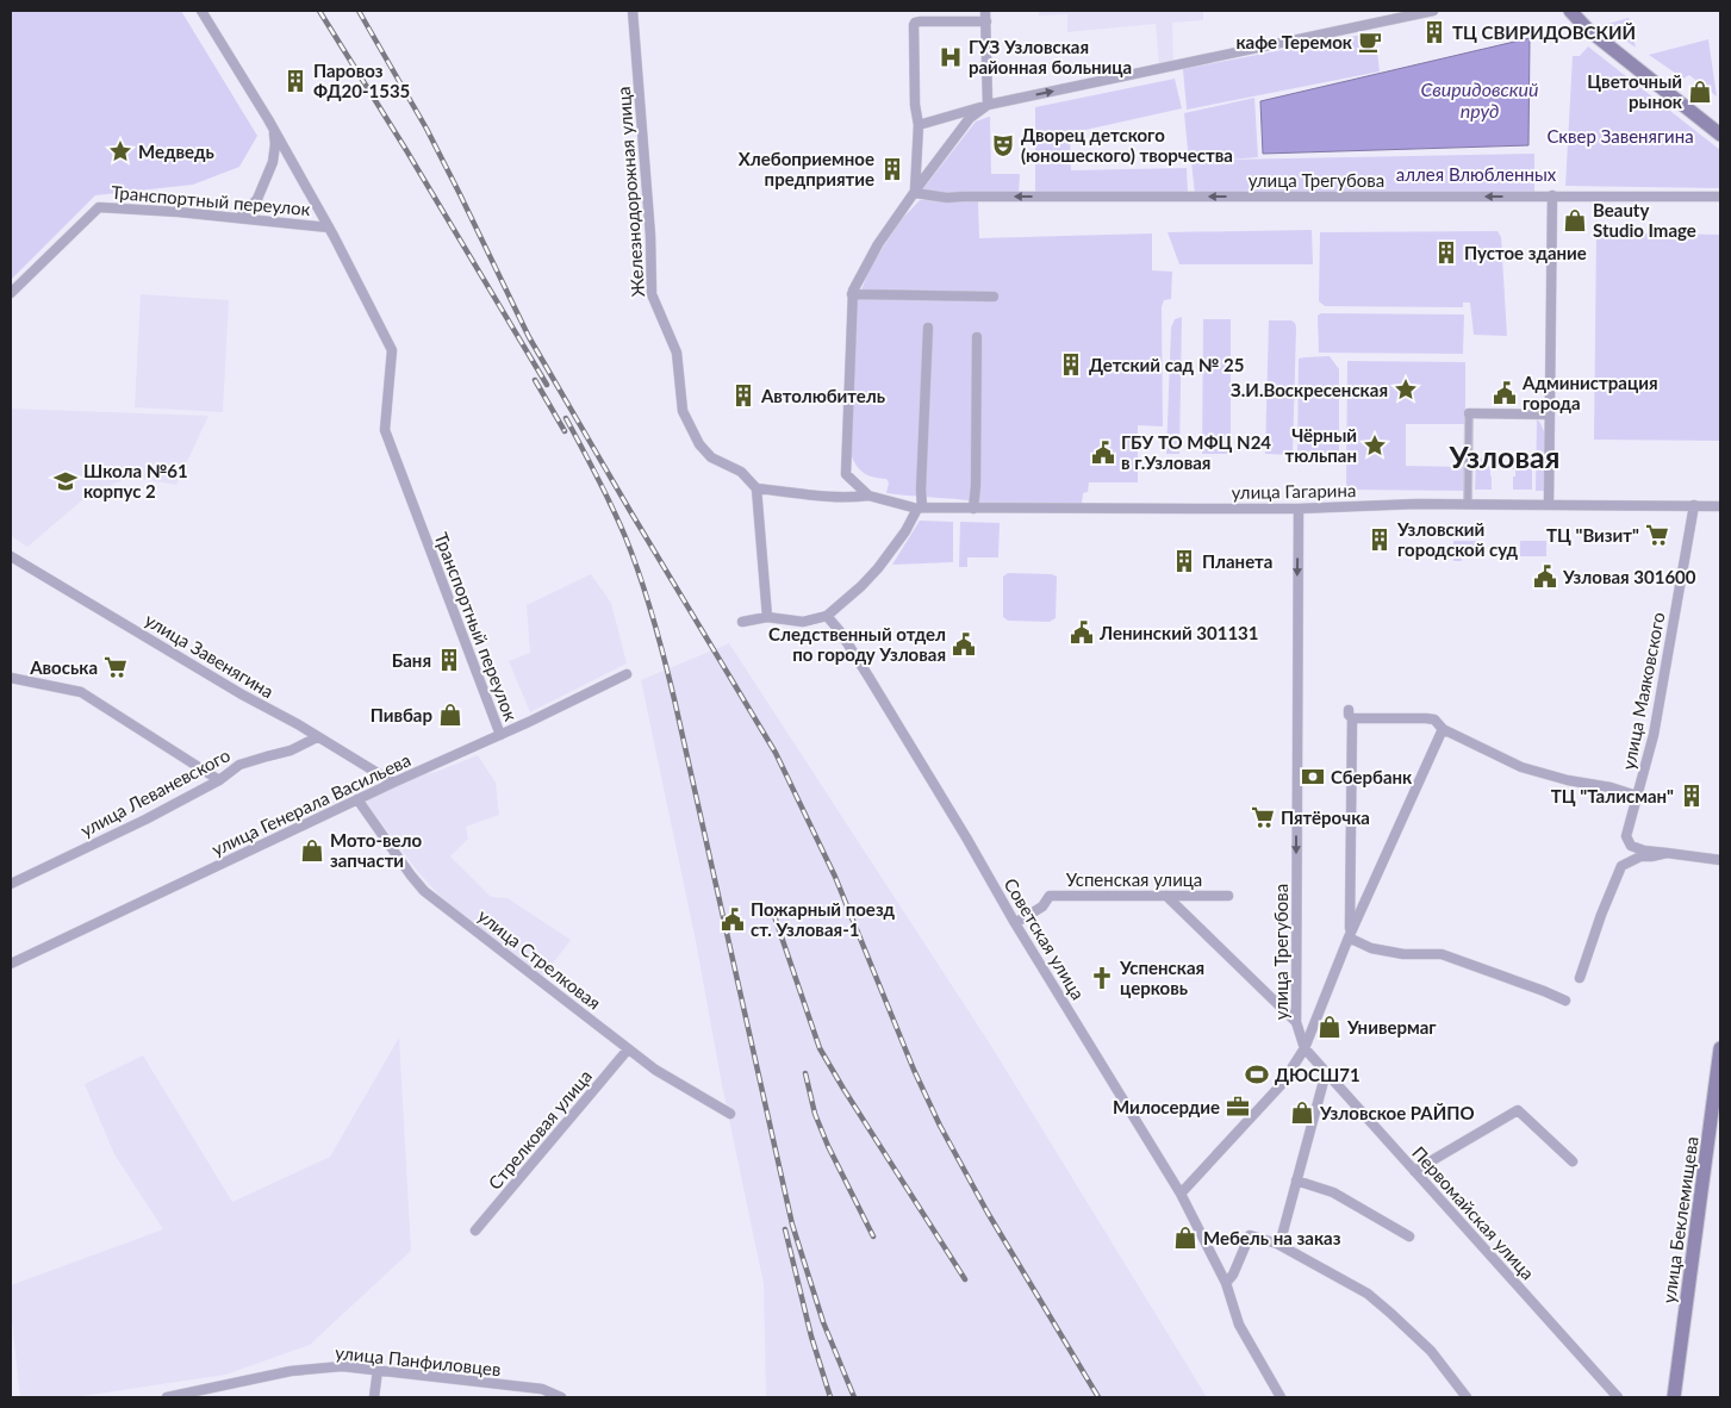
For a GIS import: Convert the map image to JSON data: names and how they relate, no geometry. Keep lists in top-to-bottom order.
{
  "streets": {
    "main road": ["улица Беклемищева"],
    "street": [
      "улица Трегубова",
      "Железнодорожная улица",
      "Транспортный переулок",
      "улица Гагарина",
      "улица Завенягина",
      "улица Маяковского",
      "улица Леваневского",
      "улица Генерала Васильева",
      "Успенская улица",
      "Советская улица",
      "улица Стрелковая",
      "Стрелковая улица",
      "Первомайская улица",
      "улица Панфиловцев"
    ]
  },
  "crossings": [
    ["улица Трегубова", "улица Гагарина"],
    ["улица Трегубова", "Первомайская улица"],
    ["Транспортный переулок", "улица Генерала Васильева"],
    ["улица Гагарина", "улица Маяковского"],
    ["улица Завенягина", "улица Леваневского"],
    ["улица Завенягина", "улица Генерала Васильева"],
    ["улица Генерала Васильева", "улица Стрелковая"],
    ["Успенская улица", "Советская улица"],
    ["улица Стрелковая", "Стрелковая улица"]
  ],
  "districts": ["Узловая"],
  "water": ["Свиридовский пруд"],
  "parks": ["Сквер Завенягина", "аллея Влюбленных"],
  "places": {
    "building": [
      "ТЦ СВИРИДОВСКИЙ",
      "Паровоз ФД20-1535",
      "Хлебоприемное предприятие",
      "Пустое здание",
      "Детский сад № 25",
      "Автолюбитель",
      "Узловский городской суд",
      "Планета",
      "Баня",
      "ТЦ \"Талисман\""
    ],
    "cafe": ["кафе Теремок"],
    "hospital": ["ГУЗ Узловская районная больница"],
    "shop": [
      "Цветочный рынок",
      "Beauty Studio Image",
      "Пивбар",
      "Мото-вело запчасти",
      "Универмаг",
      "Узловское РАЙПО",
      "Мебель на заказ"
    ],
    "theatre": ["Дворец детского (юношеского) творчества"],
    "place": ["Медведь", "З.И.Воскресенская", "Чёрный тюльпан"],
    "public building": [
      "Администрация города",
      "ГБУ ТО МФЦ N24 в г.Узловая",
      "Узловая 301600",
      "Ленинский 301131",
      "Следственный отдел по городу Узловая",
      "Пожарный поезд ст. Узловая-1"
    ],
    "school or university": ["Школа №61 корпус 2"],
    "supermarket": ["ТЦ \"Визит\"", "Авоська", "Пятёрочка"],
    "bank": ["Сбербанк"],
    "church": ["Успенская церковь"],
    "sports": ["ДЮСШ71"],
    "office": ["Милосердие"]
  }
}
